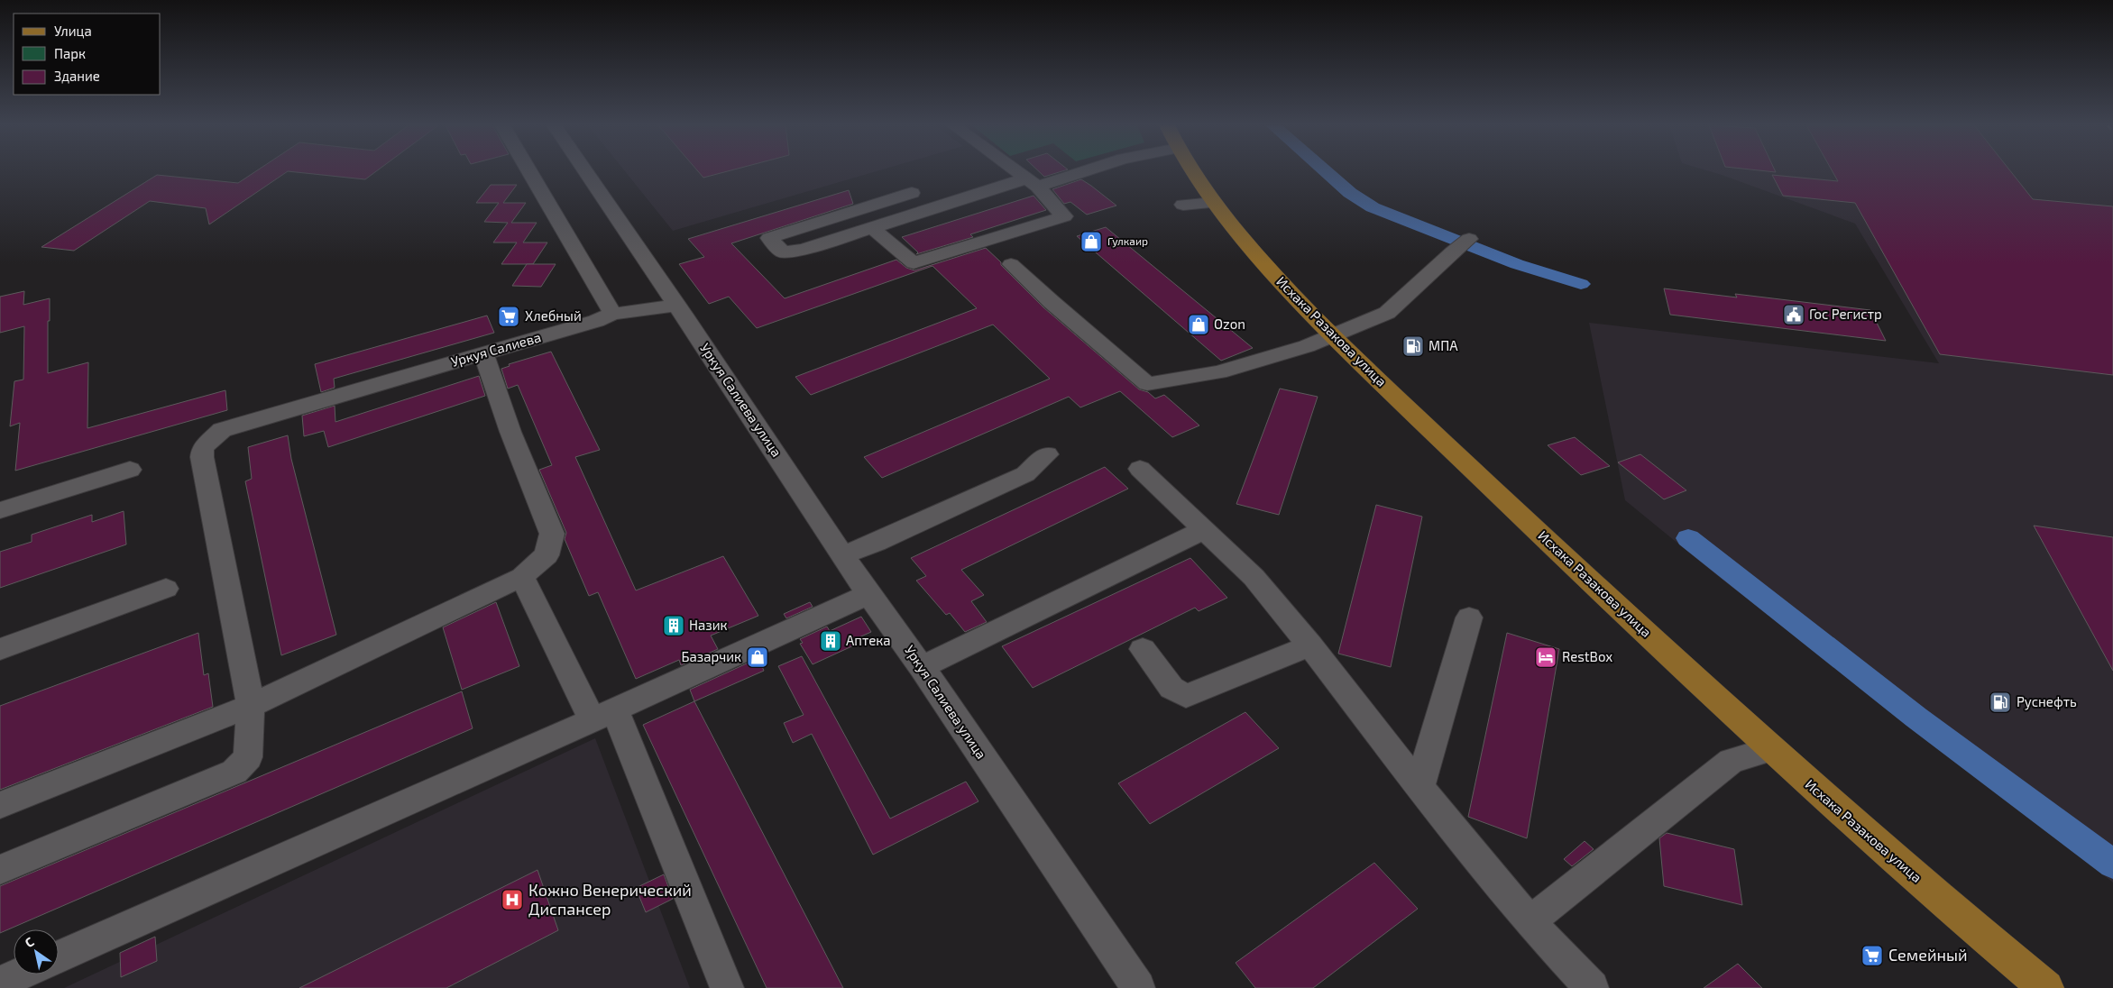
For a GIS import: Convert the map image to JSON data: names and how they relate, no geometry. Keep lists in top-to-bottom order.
{
  "streets": {
    "main road": ["Исхака Разакова улица"],
    "street": ["Уркуя Салиева", "Уркуя Салиева улица"]
  },
  "crossings": [
    ["Уркуя Салиева", "Уркуя Салиева улица"]
  ],
  "places": {
    "shop": ["Гулкаир", "Ozon", "Базарчик"],
    "public building": ["Гос Регистр"],
    "supermarket": ["Хлебный", "Семейный"],
    "fuel station": ["МПА", "Руснефть"],
    "building": ["Назик", "Аптека"],
    "hotel": ["RestBox"],
    "hospital": ["Кожно Венерический Диспансер"]
  },
  "legend": ["Улица", "Парк", "Здание"],
  "north": "top left"
}
